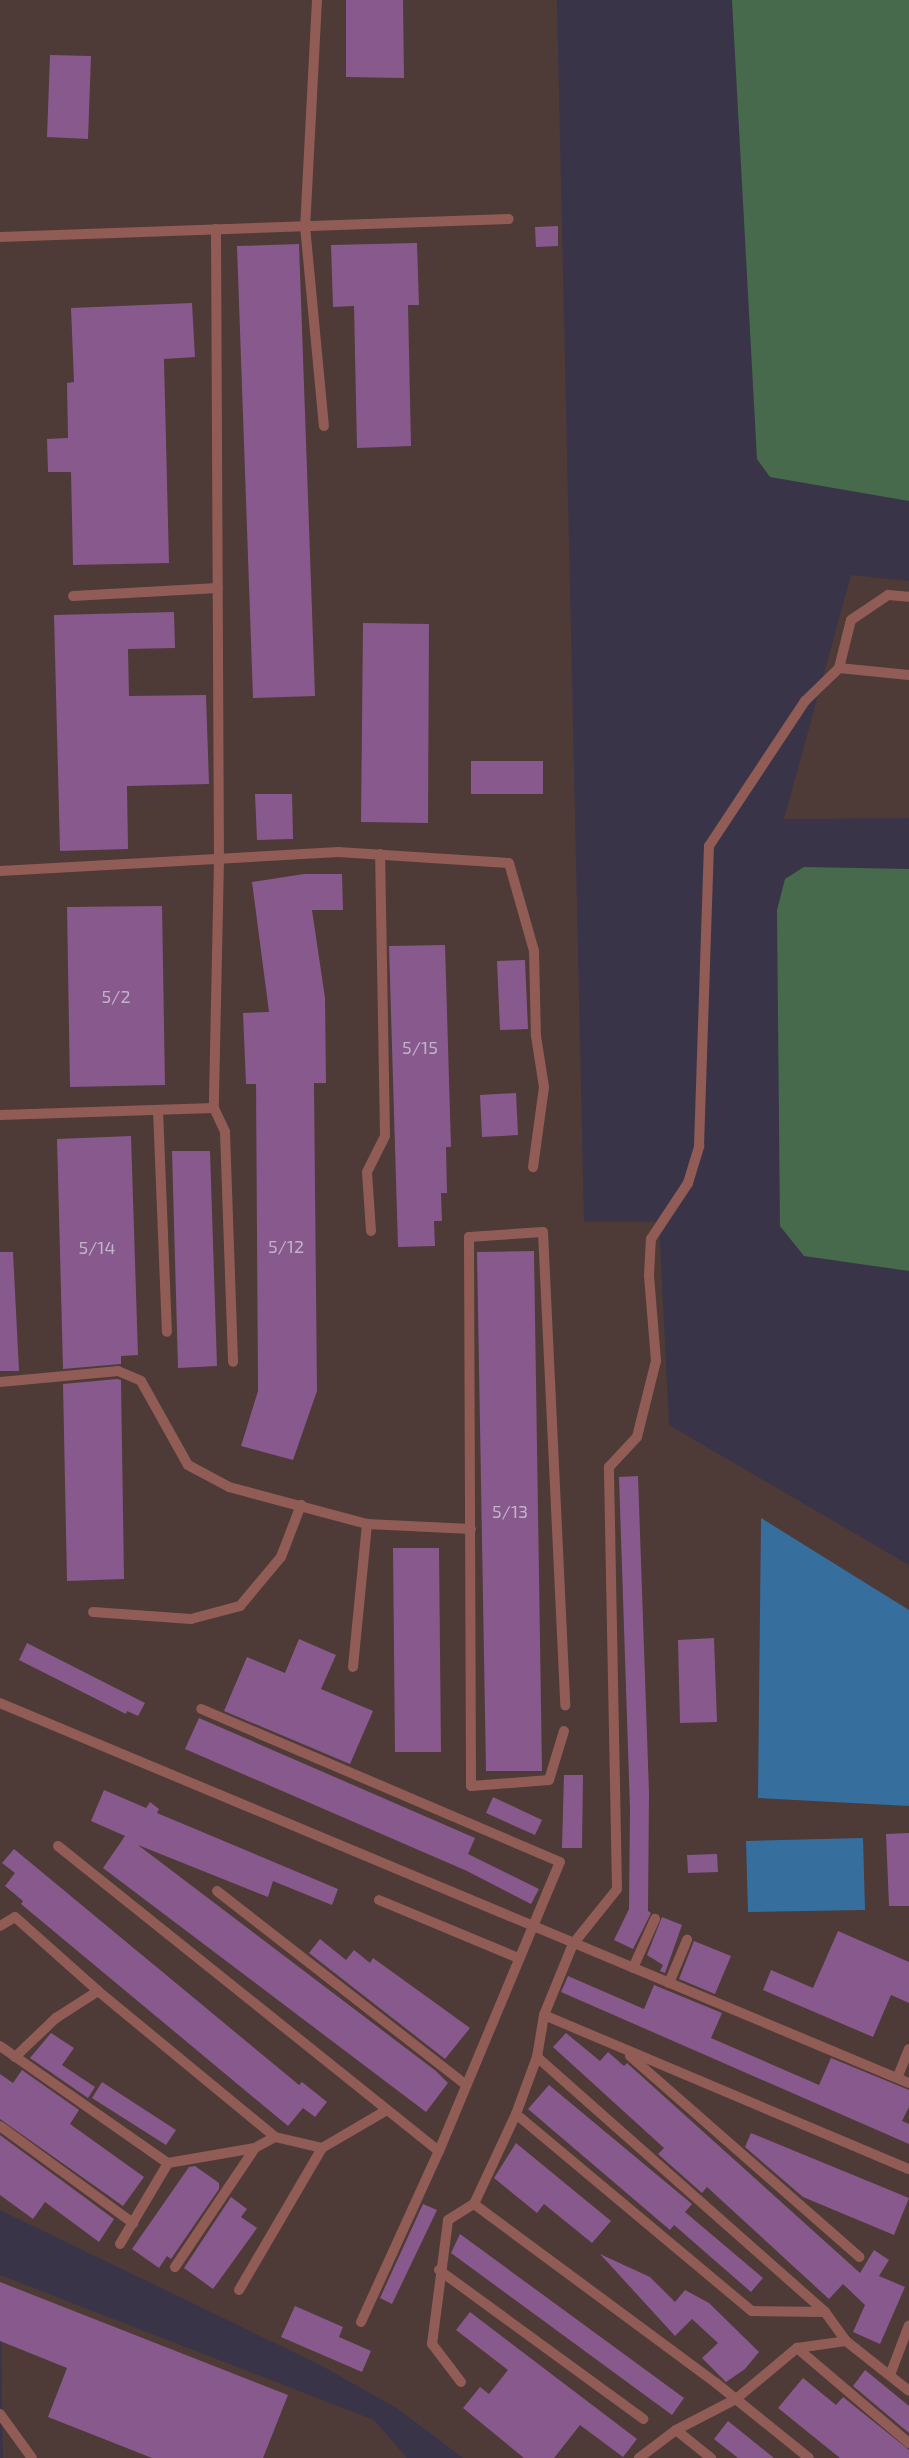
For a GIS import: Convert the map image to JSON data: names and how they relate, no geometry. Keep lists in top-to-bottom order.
{
  "house_numbers": [
    "5/2",
    "5/15",
    "5/12",
    "5/14",
    "5/13"
  ]
}
